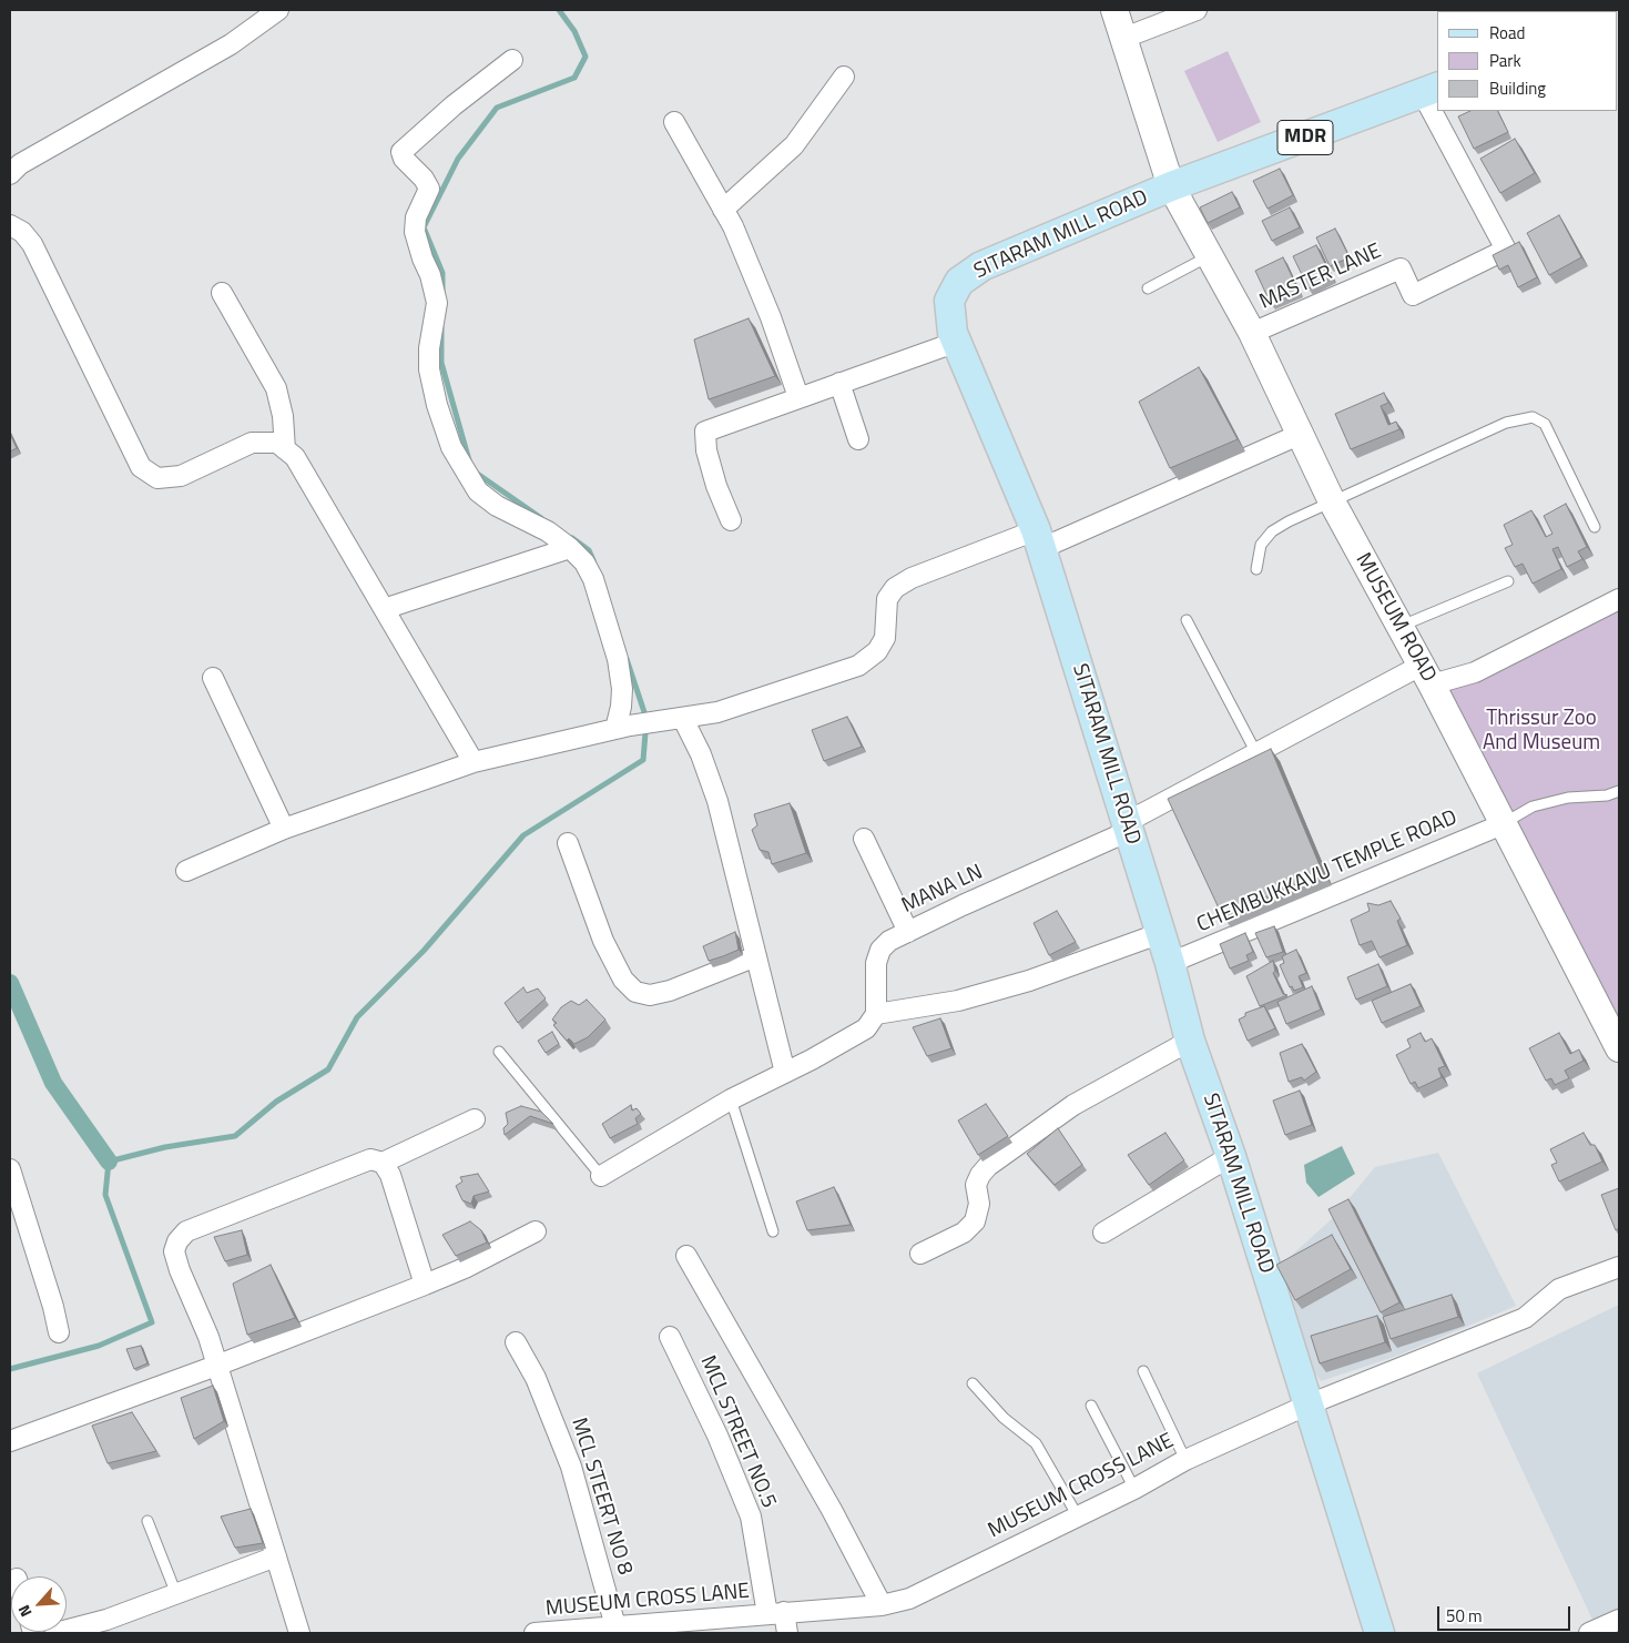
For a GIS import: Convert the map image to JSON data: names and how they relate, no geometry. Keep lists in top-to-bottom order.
{
  "streets": {
    "main road": ["MDR", "SITARAM MILL ROAD", "MUSEUM ROAD"],
    "street": [
      "MASTER LANE",
      "CHEMBUKKAVU TEMPLE ROAD",
      "MANA LN",
      "MCL STREET NO.5",
      "MUSEUM CROSS LANE",
      "MCL STEERT NO 8"
    ]
  },
  "crossings": [
    ["MDR", "SITARAM MILL ROAD"],
    ["MDR", "MASTER LANE"],
    ["MDR", "MUSEUM ROAD"],
    ["SITARAM MILL ROAD", "MUSEUM ROAD"],
    ["SITARAM MILL ROAD", "CHEMBUKKAVU TEMPLE ROAD"],
    ["SITARAM MILL ROAD", "MANA LN"],
    ["SITARAM MILL ROAD", "MUSEUM CROSS LANE"],
    ["MASTER LANE", "MUSEUM ROAD"],
    ["MUSEUM ROAD", "CHEMBUKKAVU TEMPLE ROAD"],
    ["MUSEUM ROAD", "MANA LN"],
    ["MCL STREET NO.5", "MUSEUM CROSS LANE"],
    ["MUSEUM CROSS LANE", "MCL STEERT NO 8"]
  ],
  "parks": ["Thrissur Zoo And Museum"],
  "legend": ["Road", "Park", "Building"],
  "scale_bar": "50 m",
  "north": "bottom left"
}
